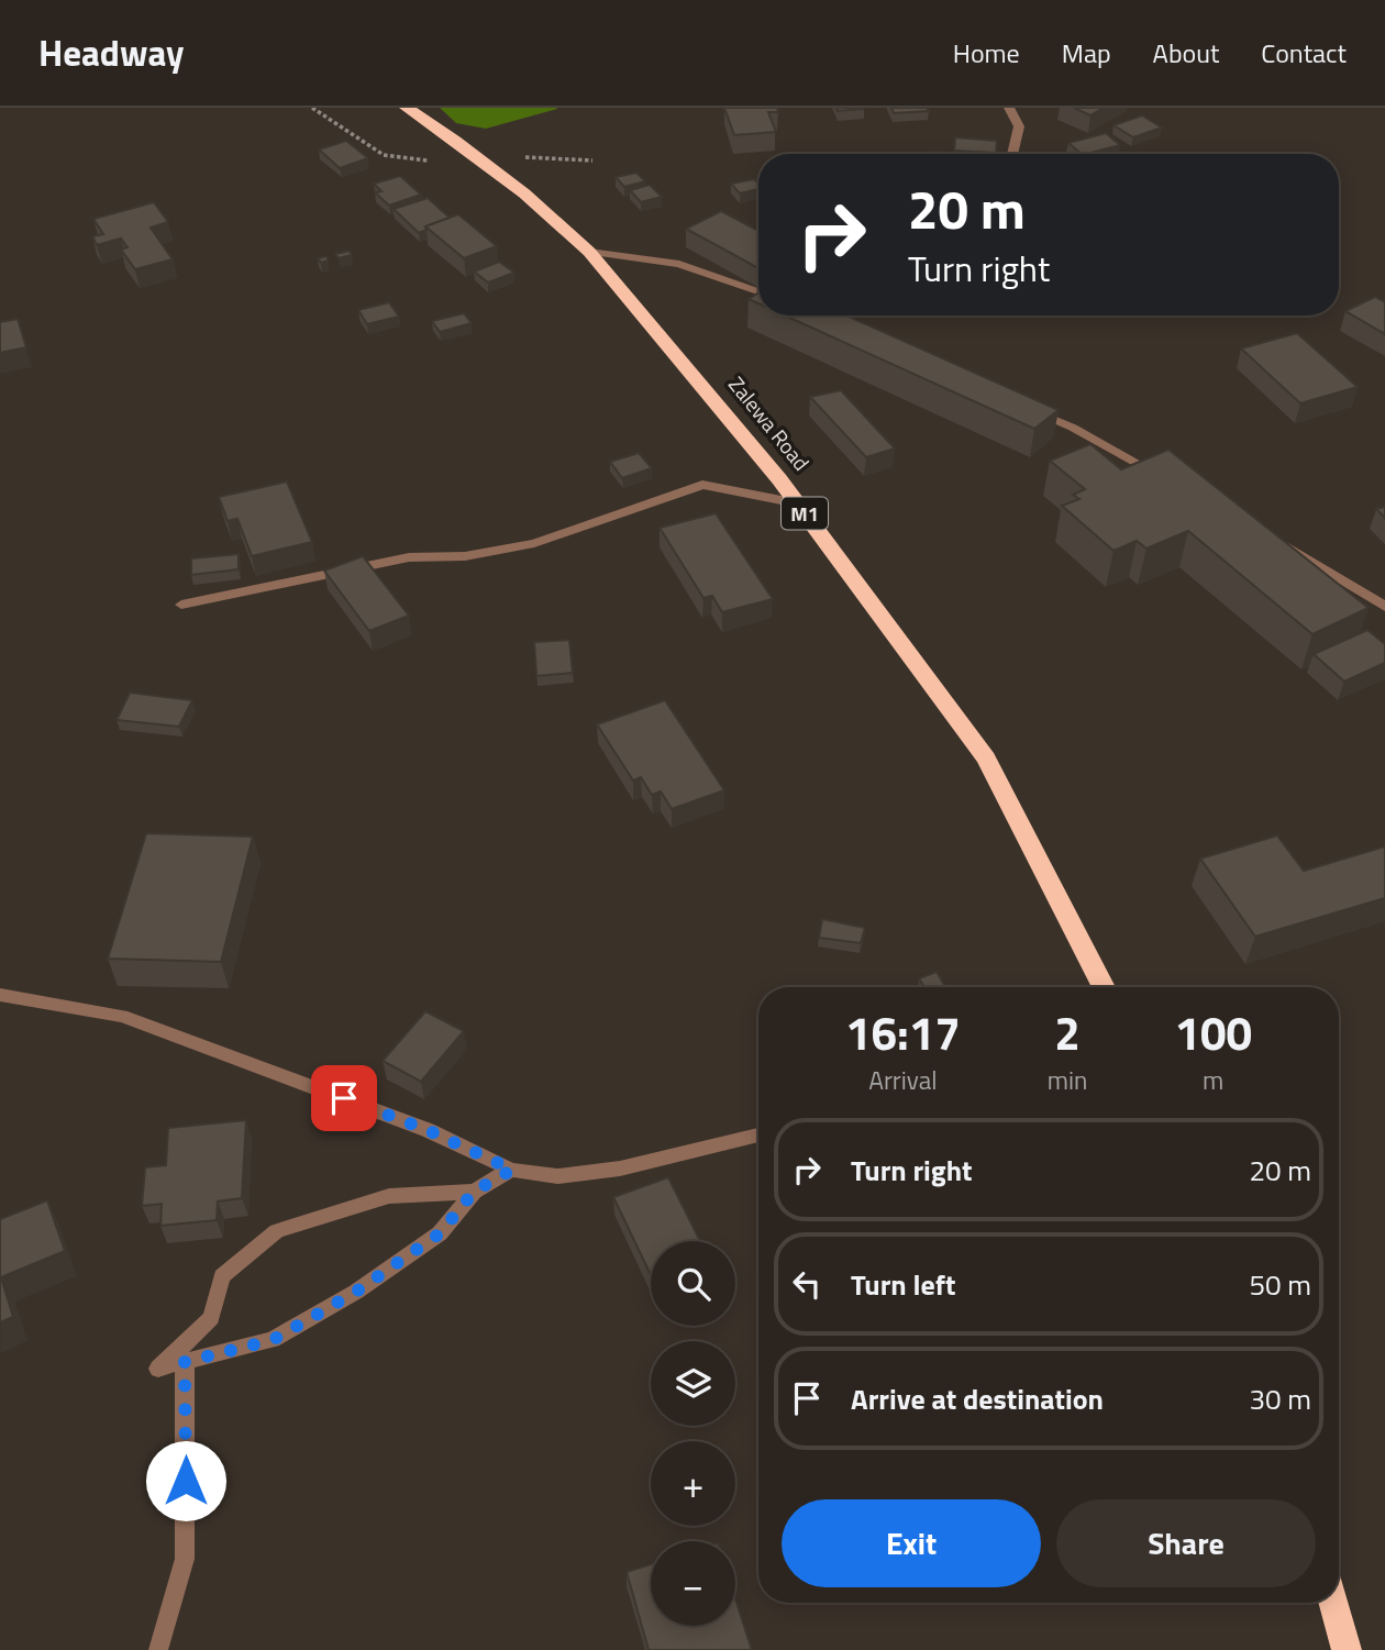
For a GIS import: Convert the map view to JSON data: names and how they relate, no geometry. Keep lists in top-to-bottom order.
{
  "streets": {
    "highway": ["Zalewa Road", "M1"]
  },
  "page": {
    "header": "Headway",
    "nav": [
      "Home",
      "Map",
      "About",
      "Contact"
    ],
    "turn": ["20 m", "Turn right"],
    "eta": [
      "16:17",
      "Arrival",
      "2",
      "min",
      "100",
      "m"
    ],
    "list": [
      {
        "name": "Turn right",
        "value": "20 m"
      },
      {
        "name": "Turn left",
        "value": "50 m"
      },
      {
        "name": "Arrive at destination",
        "value": "30 m"
      }
    ],
    "map_buttons": ["+", "−"],
    "buttons": ["Exit", "Share"]
  }
}
